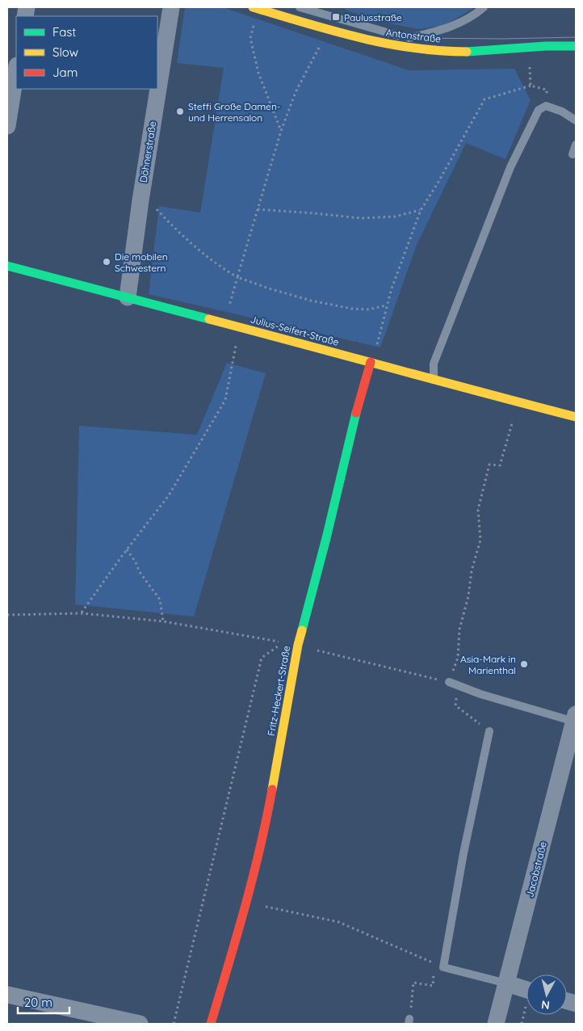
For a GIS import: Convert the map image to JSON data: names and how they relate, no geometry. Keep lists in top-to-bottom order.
{
  "streets": {
    "street": [
      "Antonstraße",
      "Döhnerstraße",
      "Julius-Seifert-Straße",
      "Fritz-Heckert-Straße",
      "Jacobstraße"
    ]
  },
  "crossings": [
    ["Döhnerstraße", "Julius-Seifert-Straße"],
    ["Julius-Seifert-Straße", "Fritz-Heckert-Straße"]
  ],
  "places": {
    "transit": ["Paulusstraße"],
    "other": ["Steffi Große Damen- und Herrensalon", "Die mobilen Schwestern", "Asia-Mark in Marienthal"]
  },
  "legend": ["Fast", "Slow", "Jam"],
  "scale_bar": "20 m",
  "north": "bottom"
}
